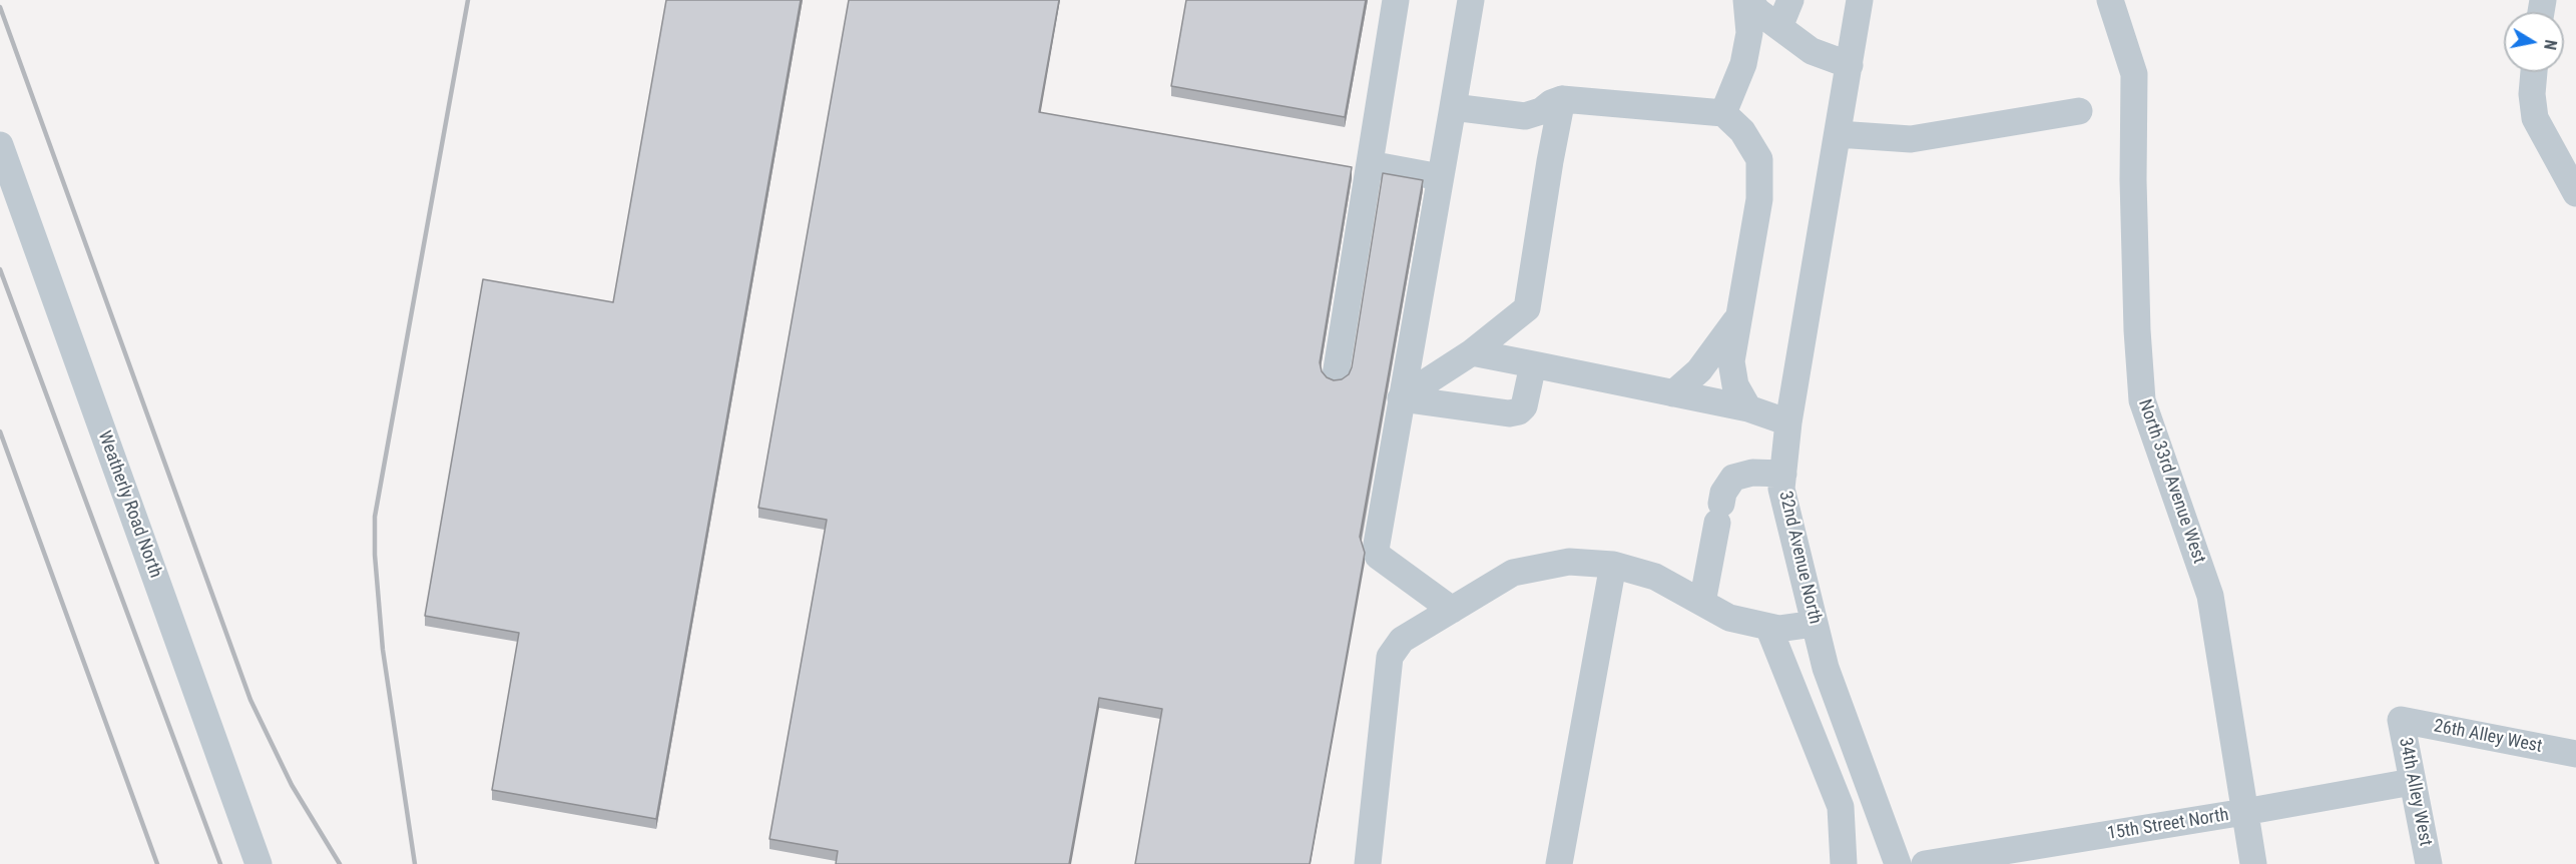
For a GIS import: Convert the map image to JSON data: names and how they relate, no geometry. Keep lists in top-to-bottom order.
{
  "streets": {
    "street": [
      "North 33rd Avenue West",
      "Weatherly Road North",
      "32nd Avenue North",
      "26th Alley West",
      "34th Alley West",
      "15th Street North"
    ]
  },
  "crossings": [
    ["North 33rd Avenue West", "15th Street North"],
    ["26th Alley West", "34th Alley West"],
    ["34th Alley West", "15th Street North"]
  ],
  "north": "right"
}
